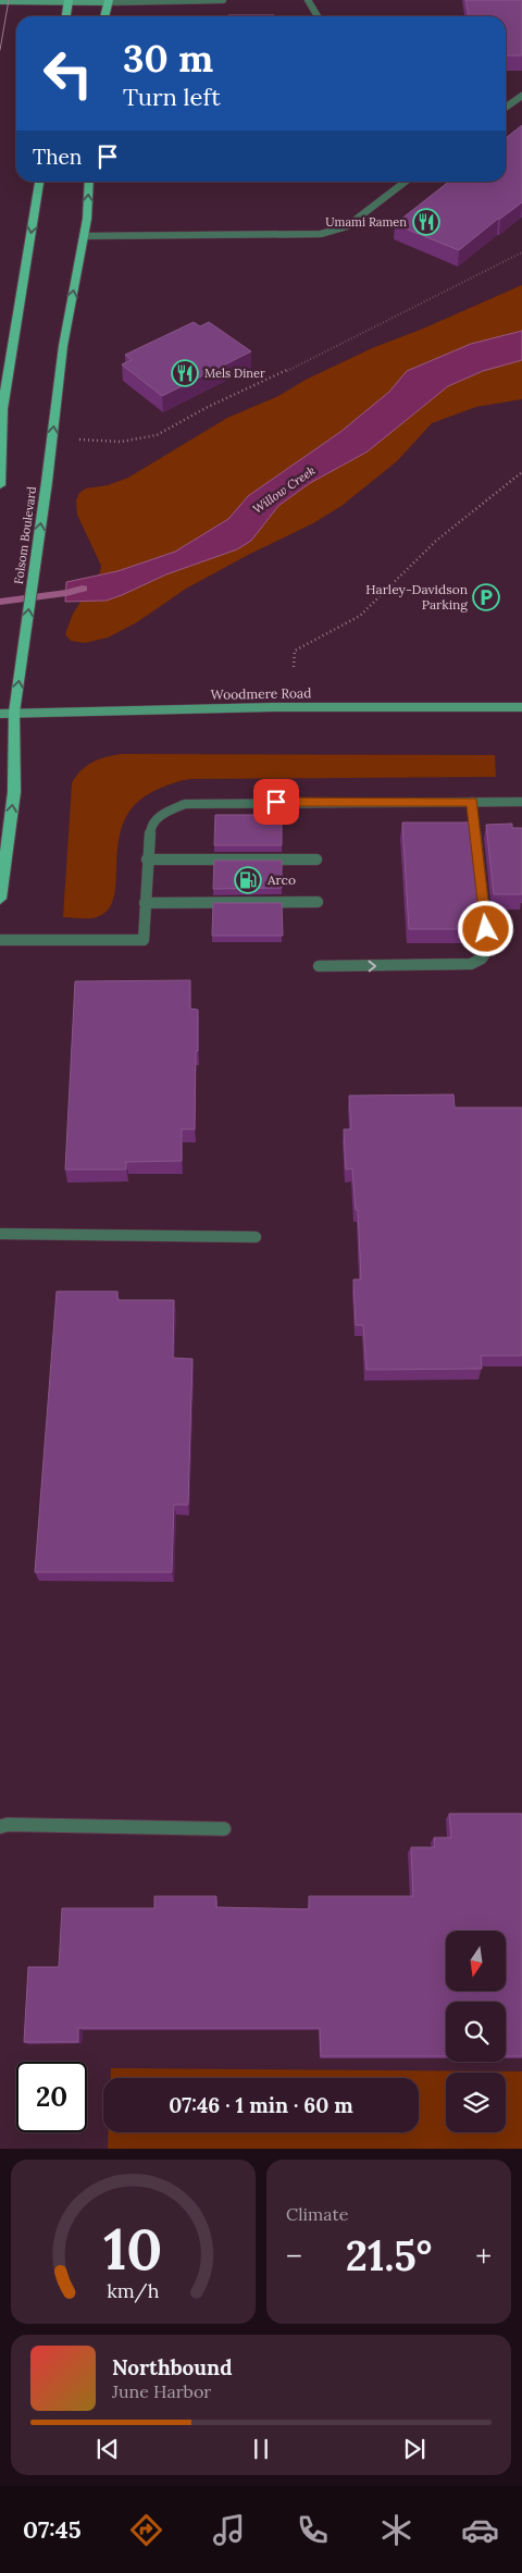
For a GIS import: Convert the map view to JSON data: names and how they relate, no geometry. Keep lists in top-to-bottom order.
{
  "streets": {
    "main road": ["Folsom Boulevard"],
    "street": ["Woodmere Road"]
  },
  "crossings": [
    ["Folsom Boulevard", "Woodmere Road"]
  ],
  "water": ["Willow Creek"],
  "places": {
    "restaurant": ["Umami Ramen", "Mels Diner"],
    "parking": ["Harley-Davidson Parking"],
    "fuel station": ["Arco"]
  },
  "north": "bottom",
  "page": {
    "turn": ["30 m", "Turn left"],
    "then": "Then",
    "limit": "20",
    "trip": "07:46 · 1 min · 60 m",
    "tile": "Climate",
    "heat": ["−", "21.5°", "+"],
    "song": ["Northbound", "June Harbor"],
    "tabs": "07:45",
    "gauge": ["10", "km/h"]
  }
}
